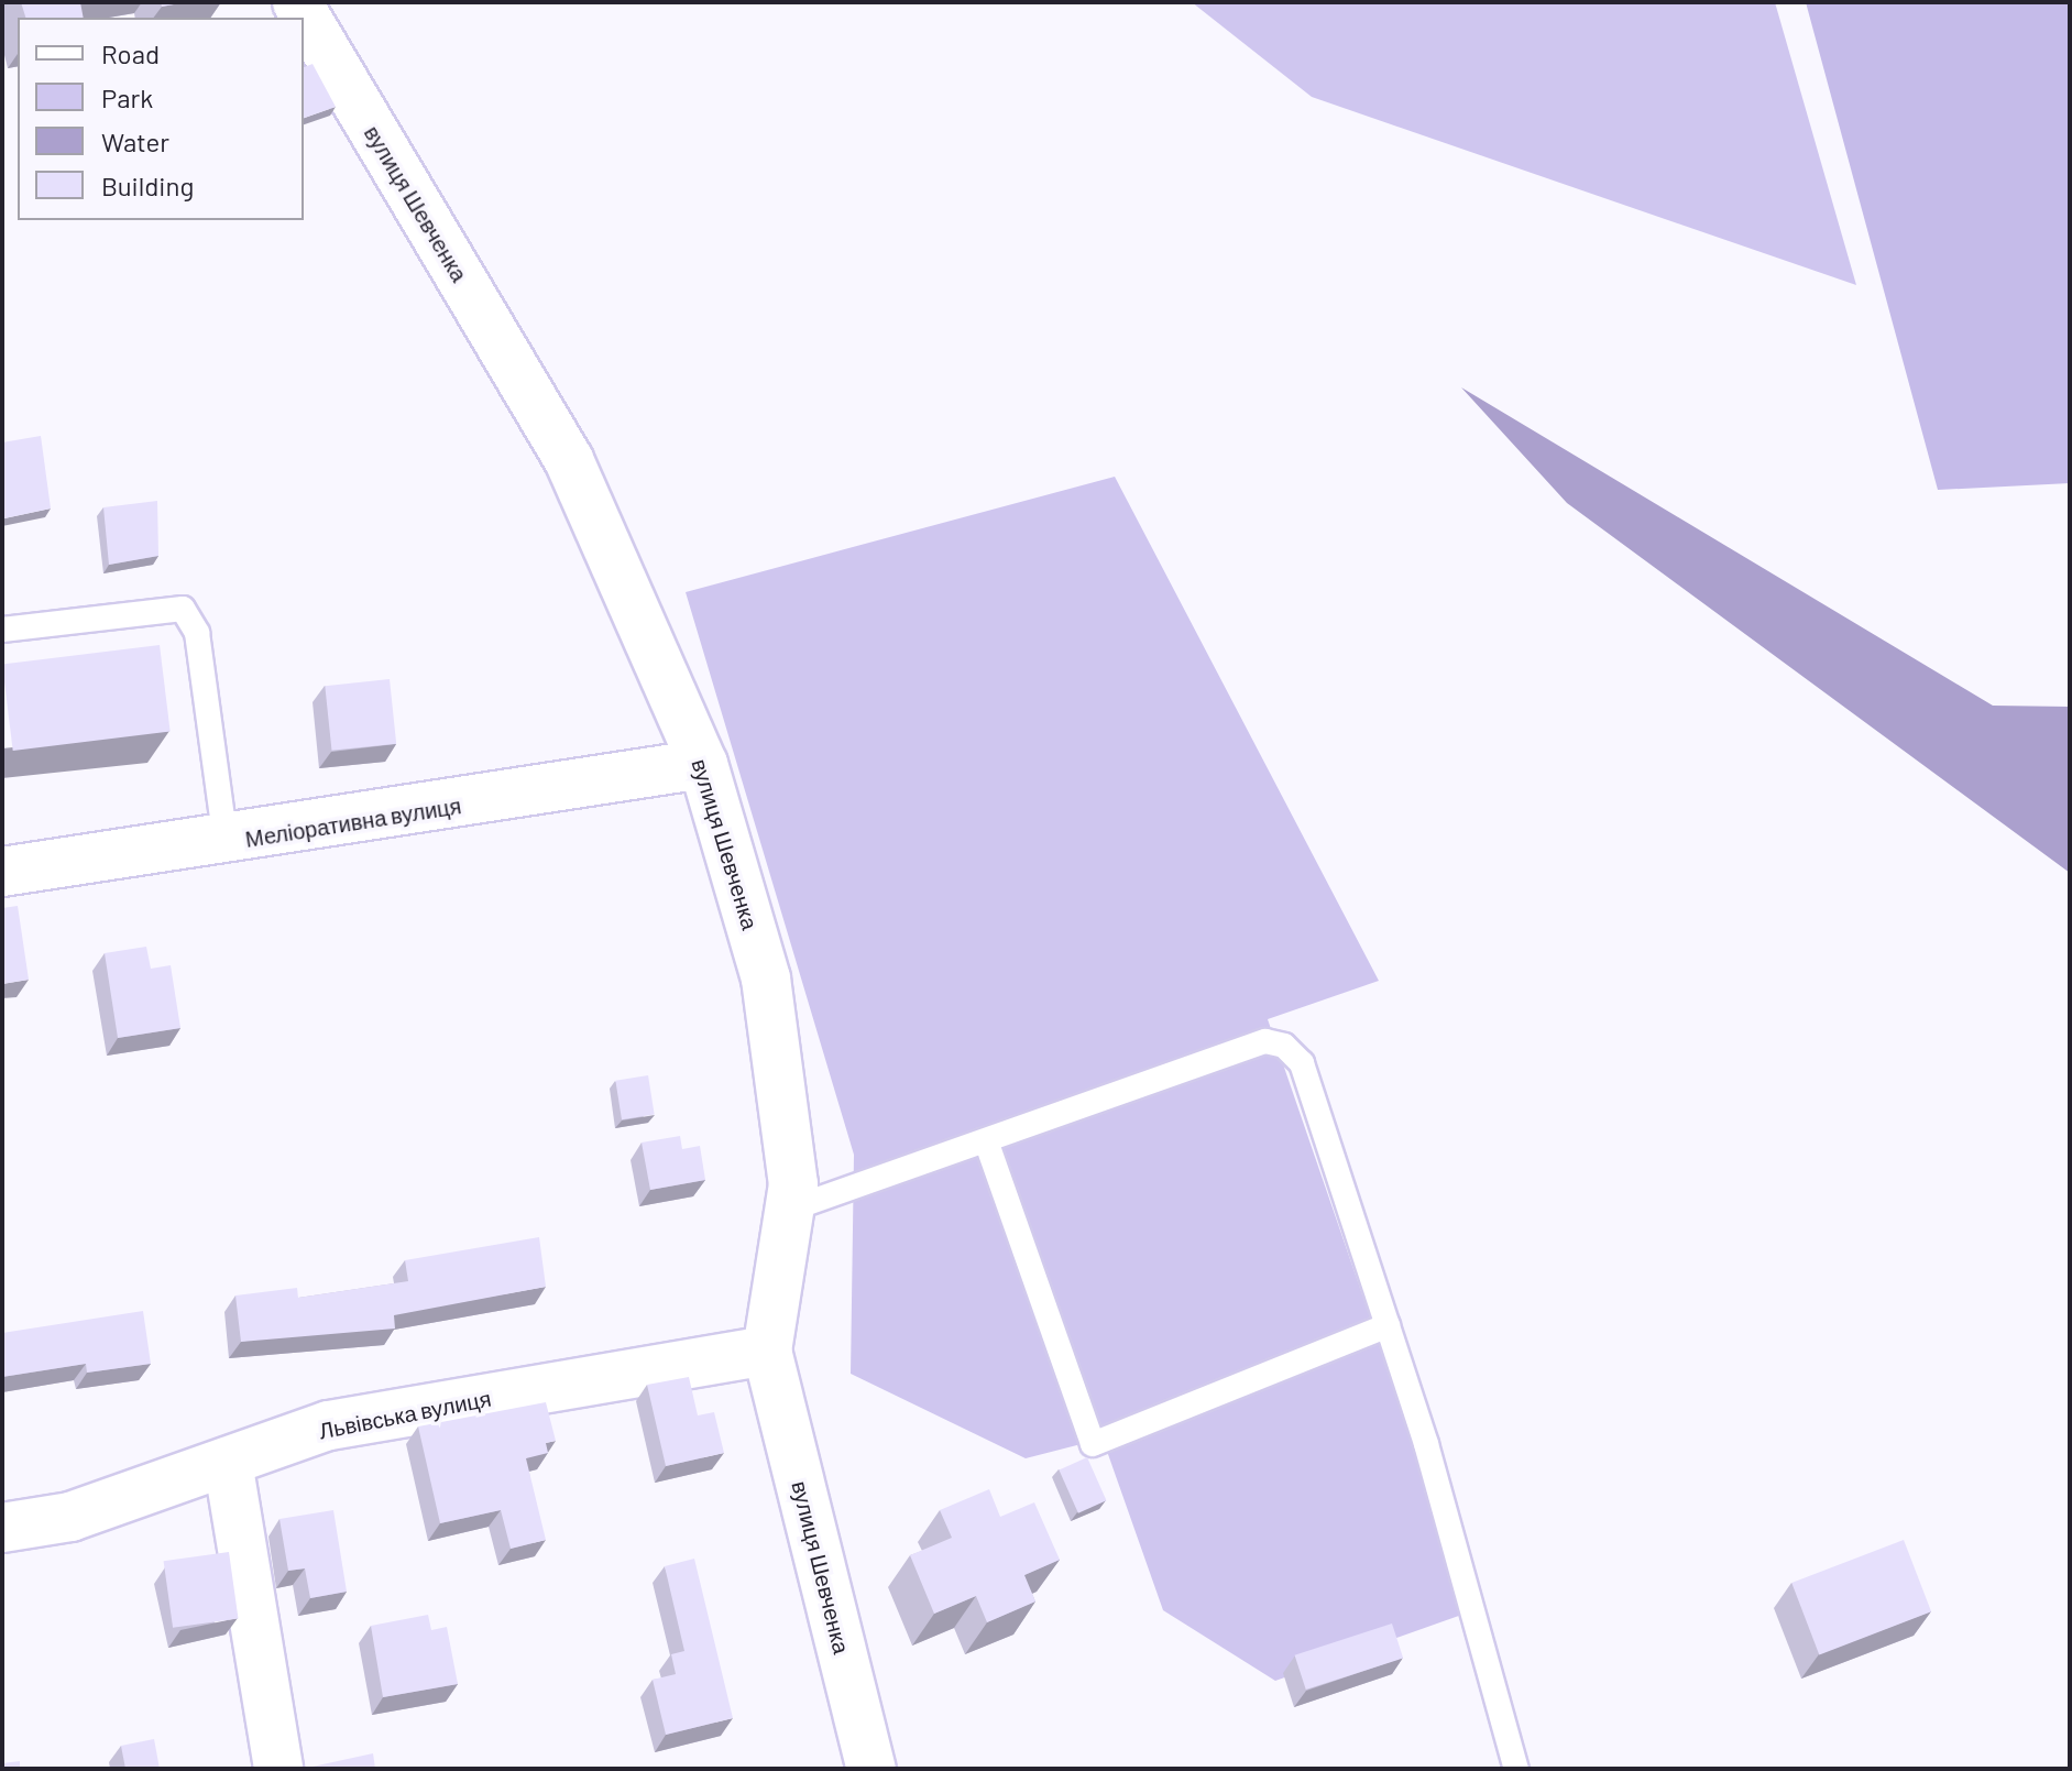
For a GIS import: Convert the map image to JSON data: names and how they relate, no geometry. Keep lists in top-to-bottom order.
{
  "streets": {
    "street": ["вулиця Шевченка", "Меліоративна вулиця", "Львівська вулиця"]
  },
  "crossings": [
    ["вулиця Шевченка", "Меліоративна вулиця"],
    ["вулиця Шевченка", "Львівська вулиця"]
  ],
  "legend": [
    "Road",
    "Park",
    "Water",
    "Building"
  ]
}
